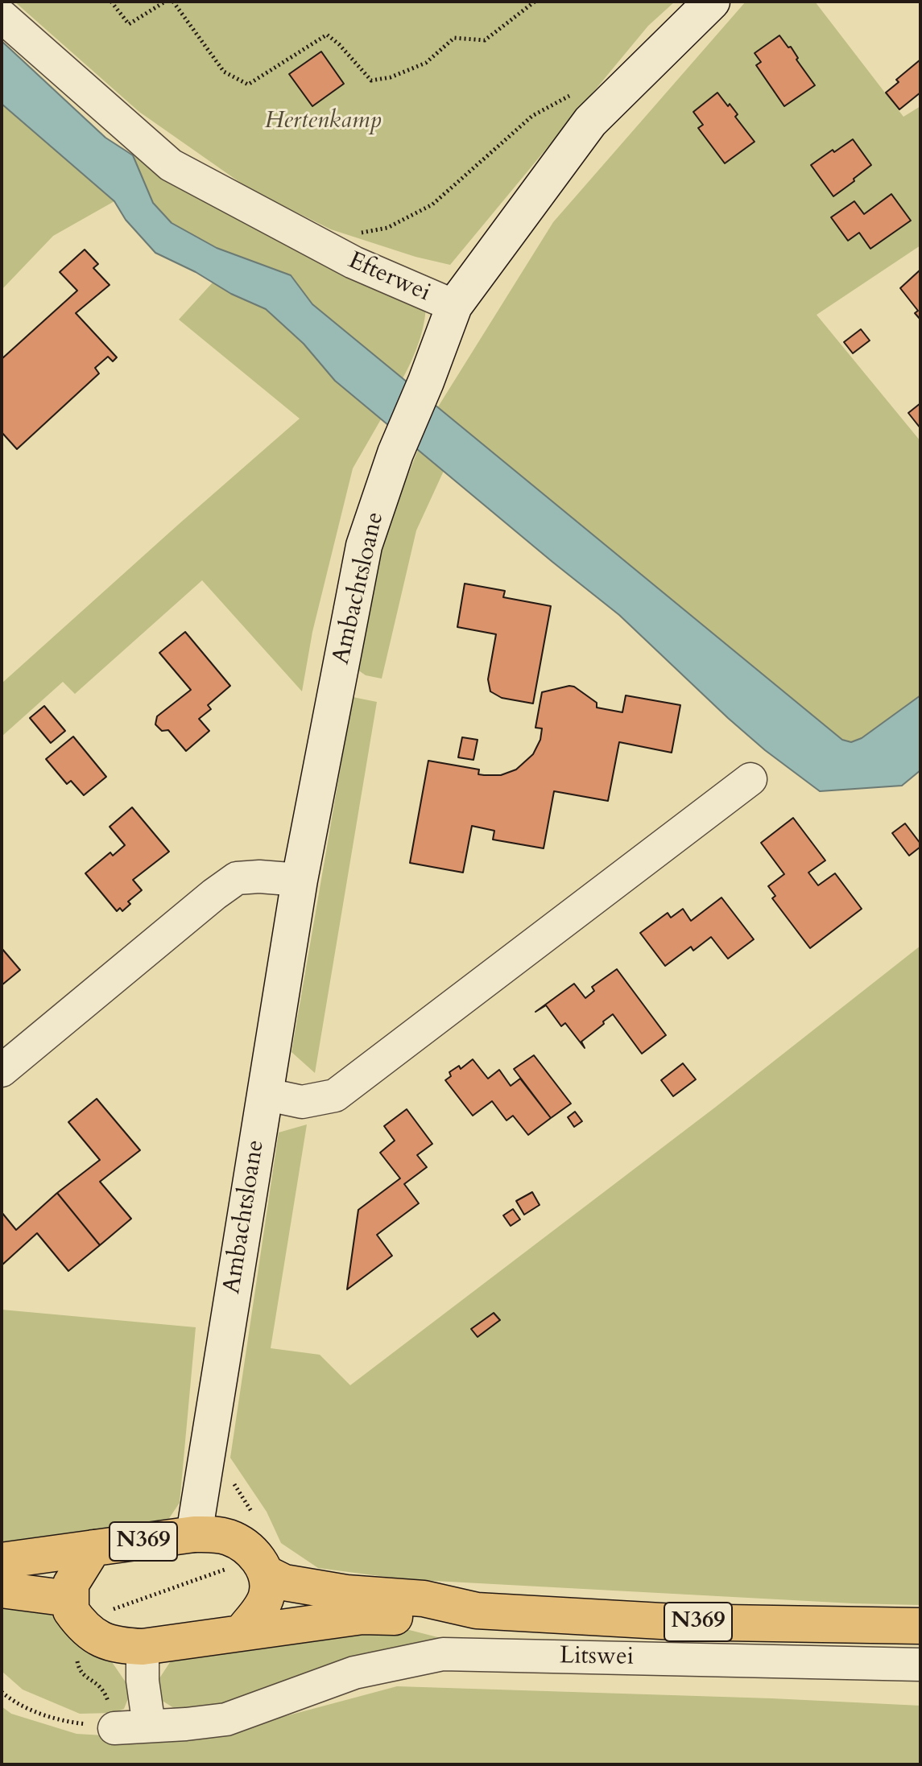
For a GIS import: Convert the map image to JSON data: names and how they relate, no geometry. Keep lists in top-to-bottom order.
{
  "streets": {
    "main road": ["N369", "Litswei"],
    "street": ["Efterwei", "Ambachtsloane"]
  },
  "crossings": [
    ["Efterwei", "Ambachtsloane"],
    ["N369", "Litswei"]
  ],
  "parks": ["Hertenkamp"]
}
